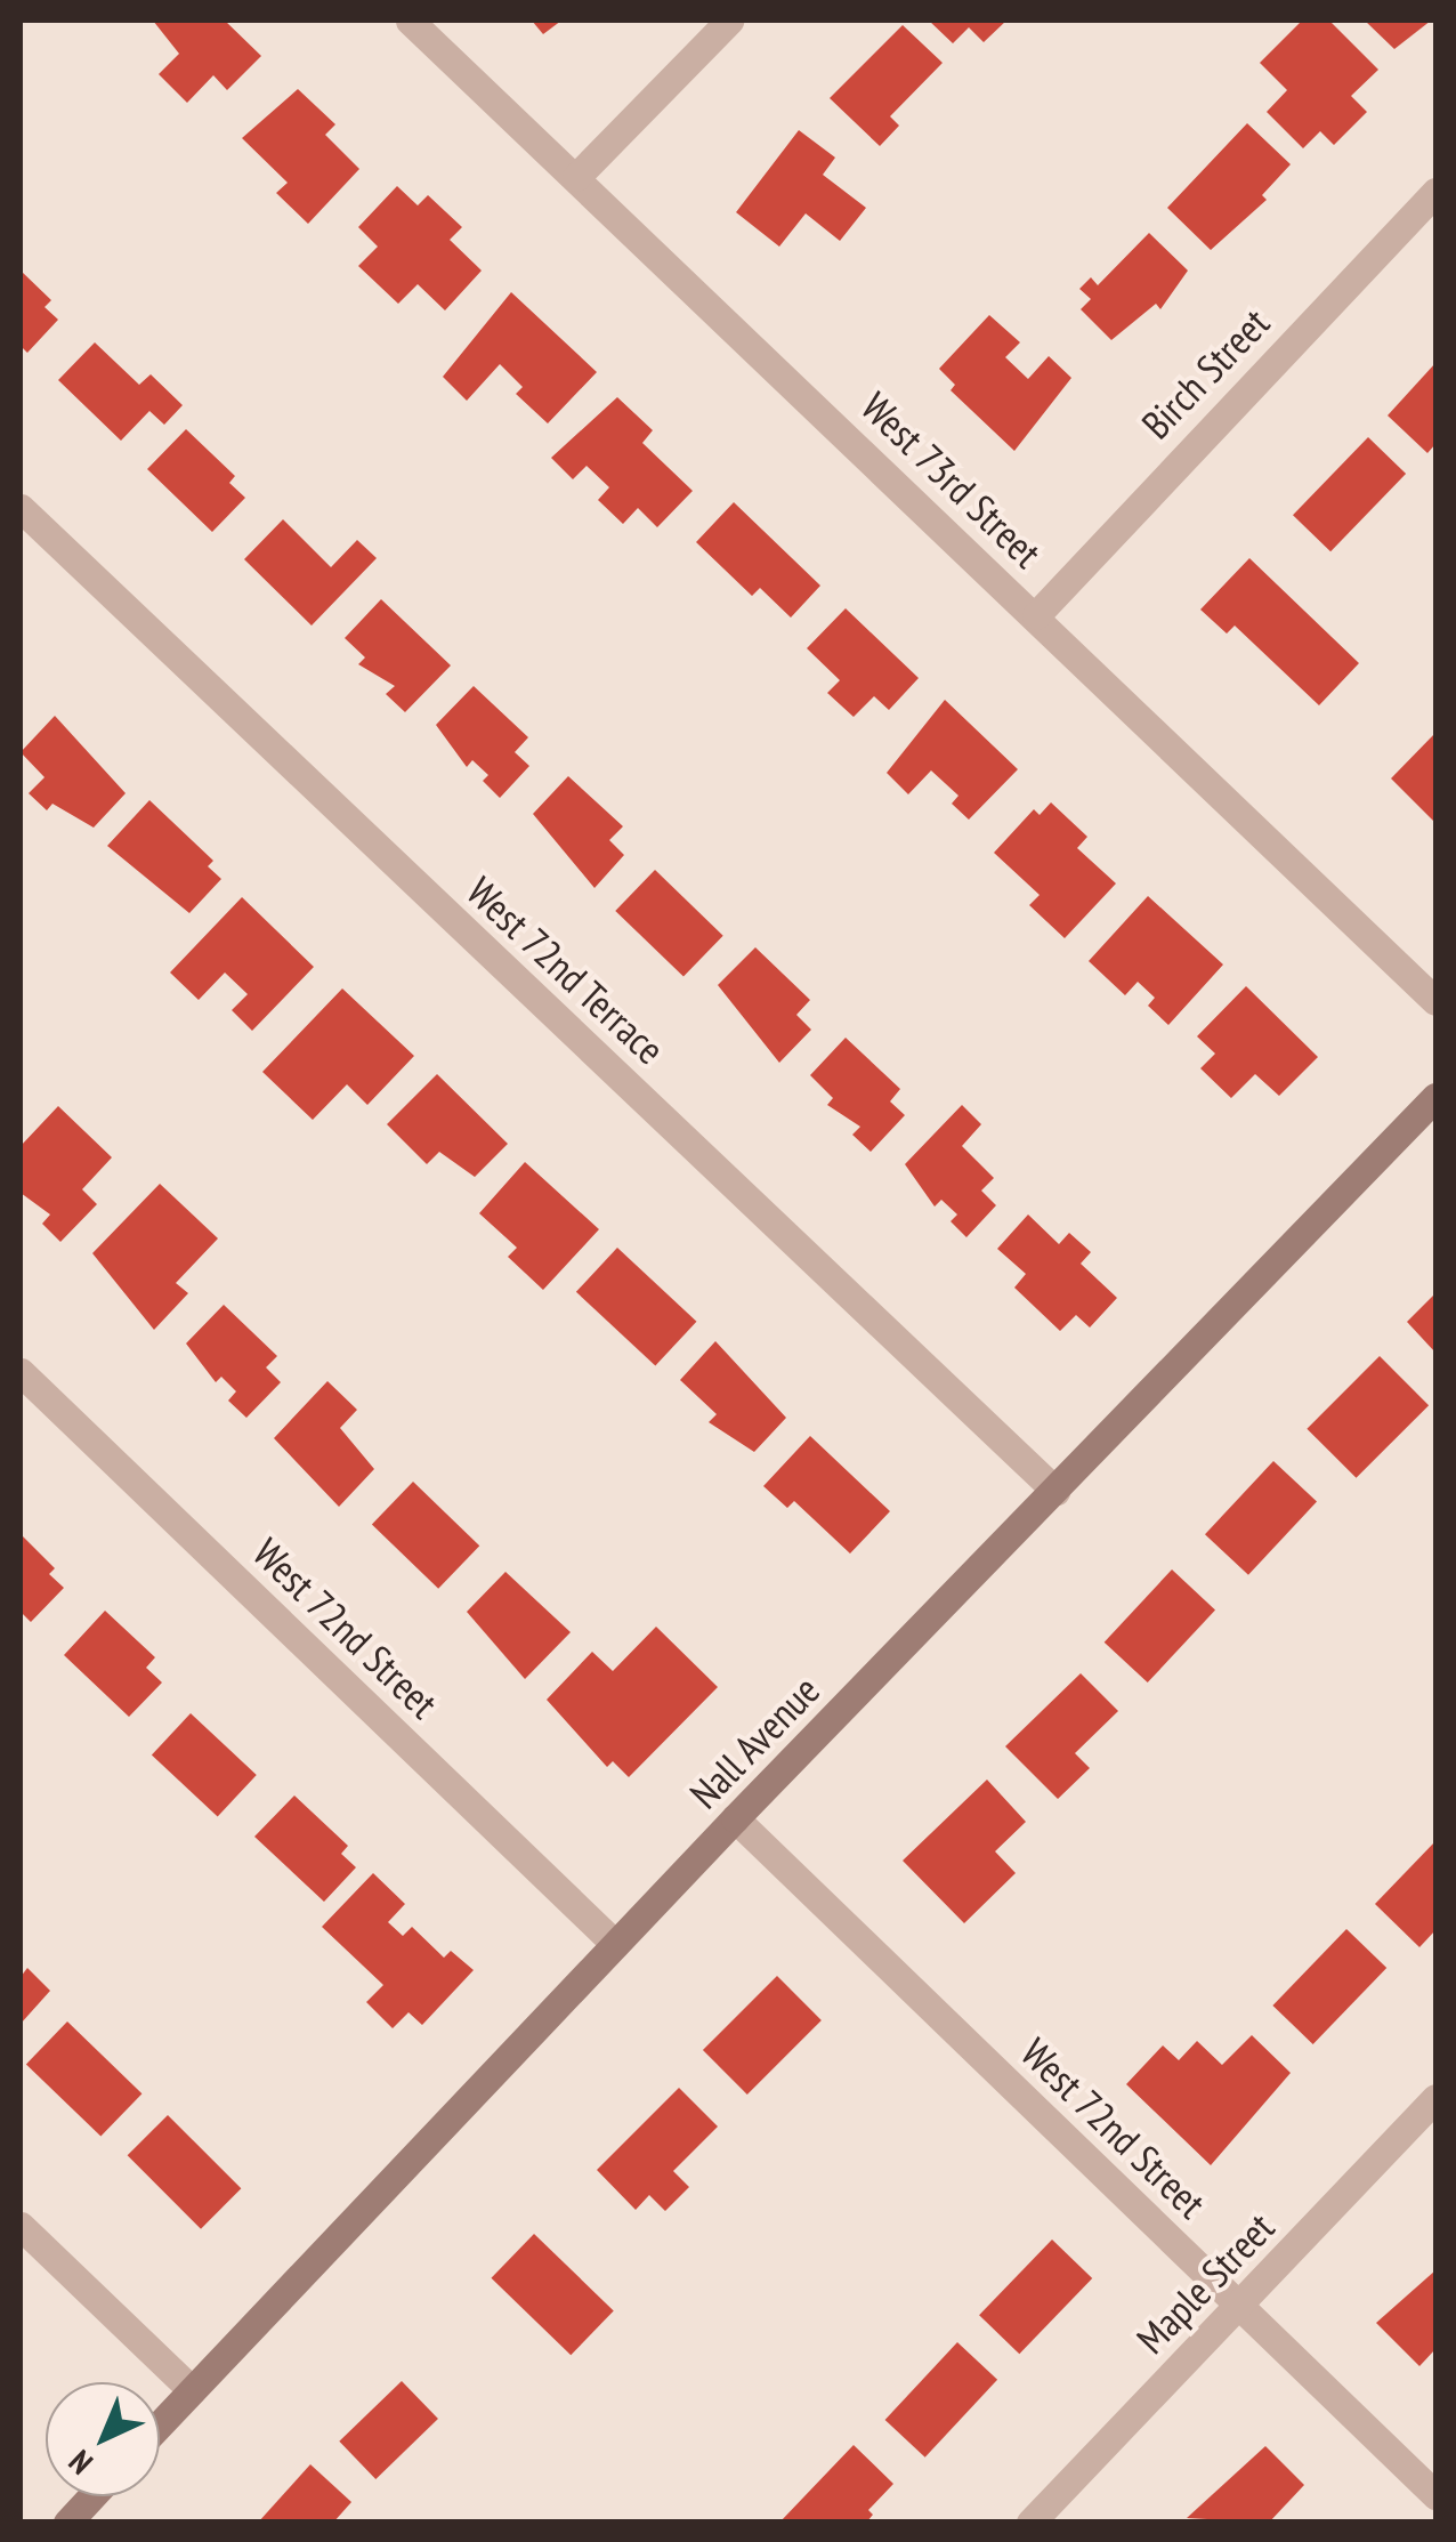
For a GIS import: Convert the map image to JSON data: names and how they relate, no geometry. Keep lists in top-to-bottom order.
{
  "streets": {
    "main road": ["Nall Avenue"],
    "street": [
      "Birch Street",
      "West 73rd Street",
      "West 72nd Terrace",
      "West 72nd Street",
      "Maple Street"
    ]
  },
  "crossings": [
    ["Birch Street", "West 73rd Street"],
    ["West 72nd Terrace", "Nall Avenue"],
    ["West 72nd Street", "Nall Avenue"],
    ["West 72nd Street", "Maple Street"]
  ],
  "north": "bottom left"
}
